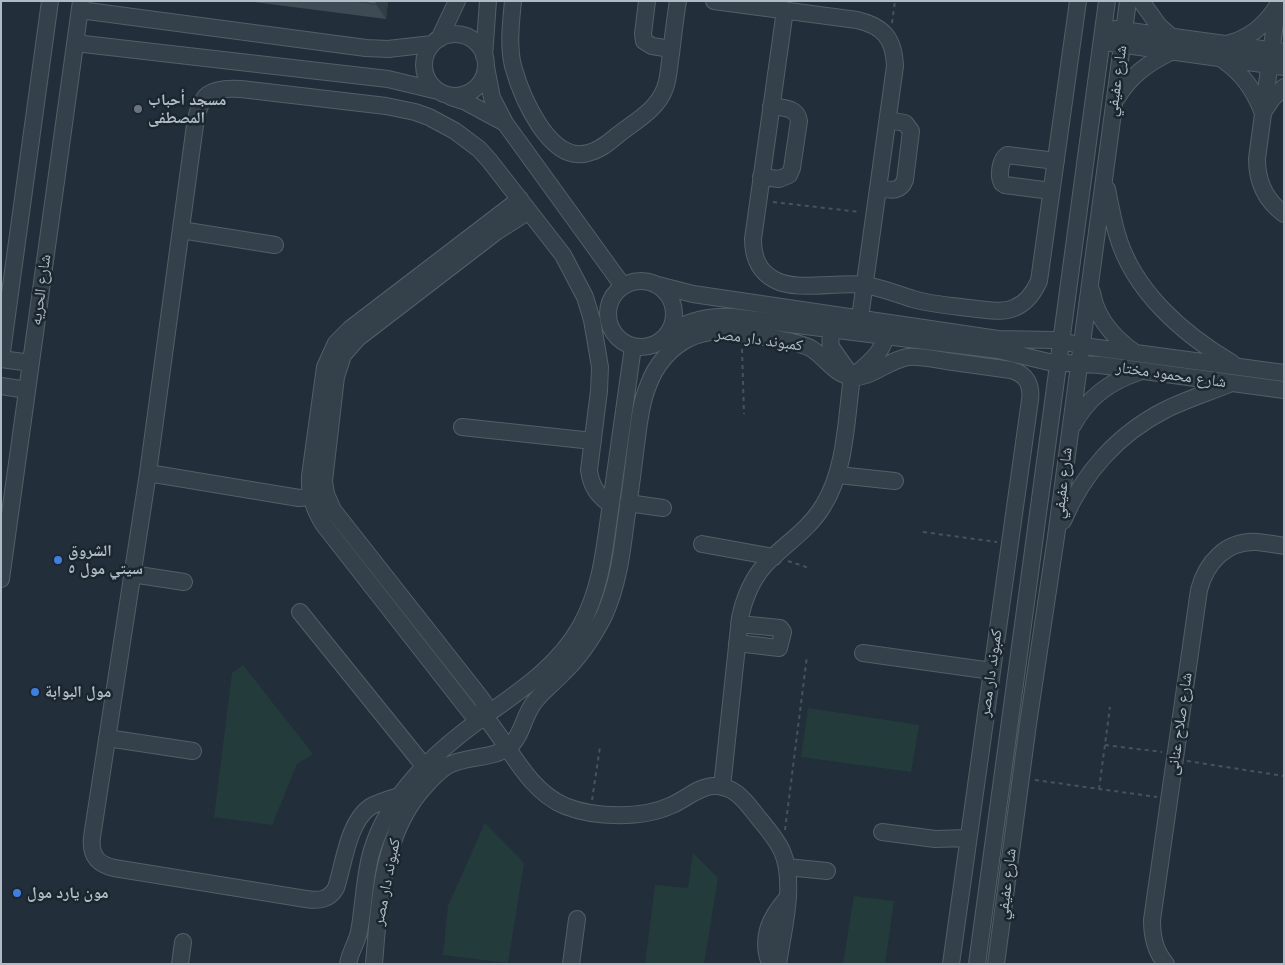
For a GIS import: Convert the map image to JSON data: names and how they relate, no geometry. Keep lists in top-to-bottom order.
{
  "streets": {
    "street": [
      "شارع عفيفي",
      "شارع الحريه",
      "كمبوند دار مصر",
      "شارع محمود مختار",
      "شارع صلاح عنانى"
    ]
  },
  "crossings": [
    ["شارع عفيفي", "شارع محمود مختار"]
  ],
  "places": [
    "مسجد أحباب المصطفى",
    "الشروق سيتي مول ٥",
    "مول البوابة",
    "مون يارد مول"
  ]
}
